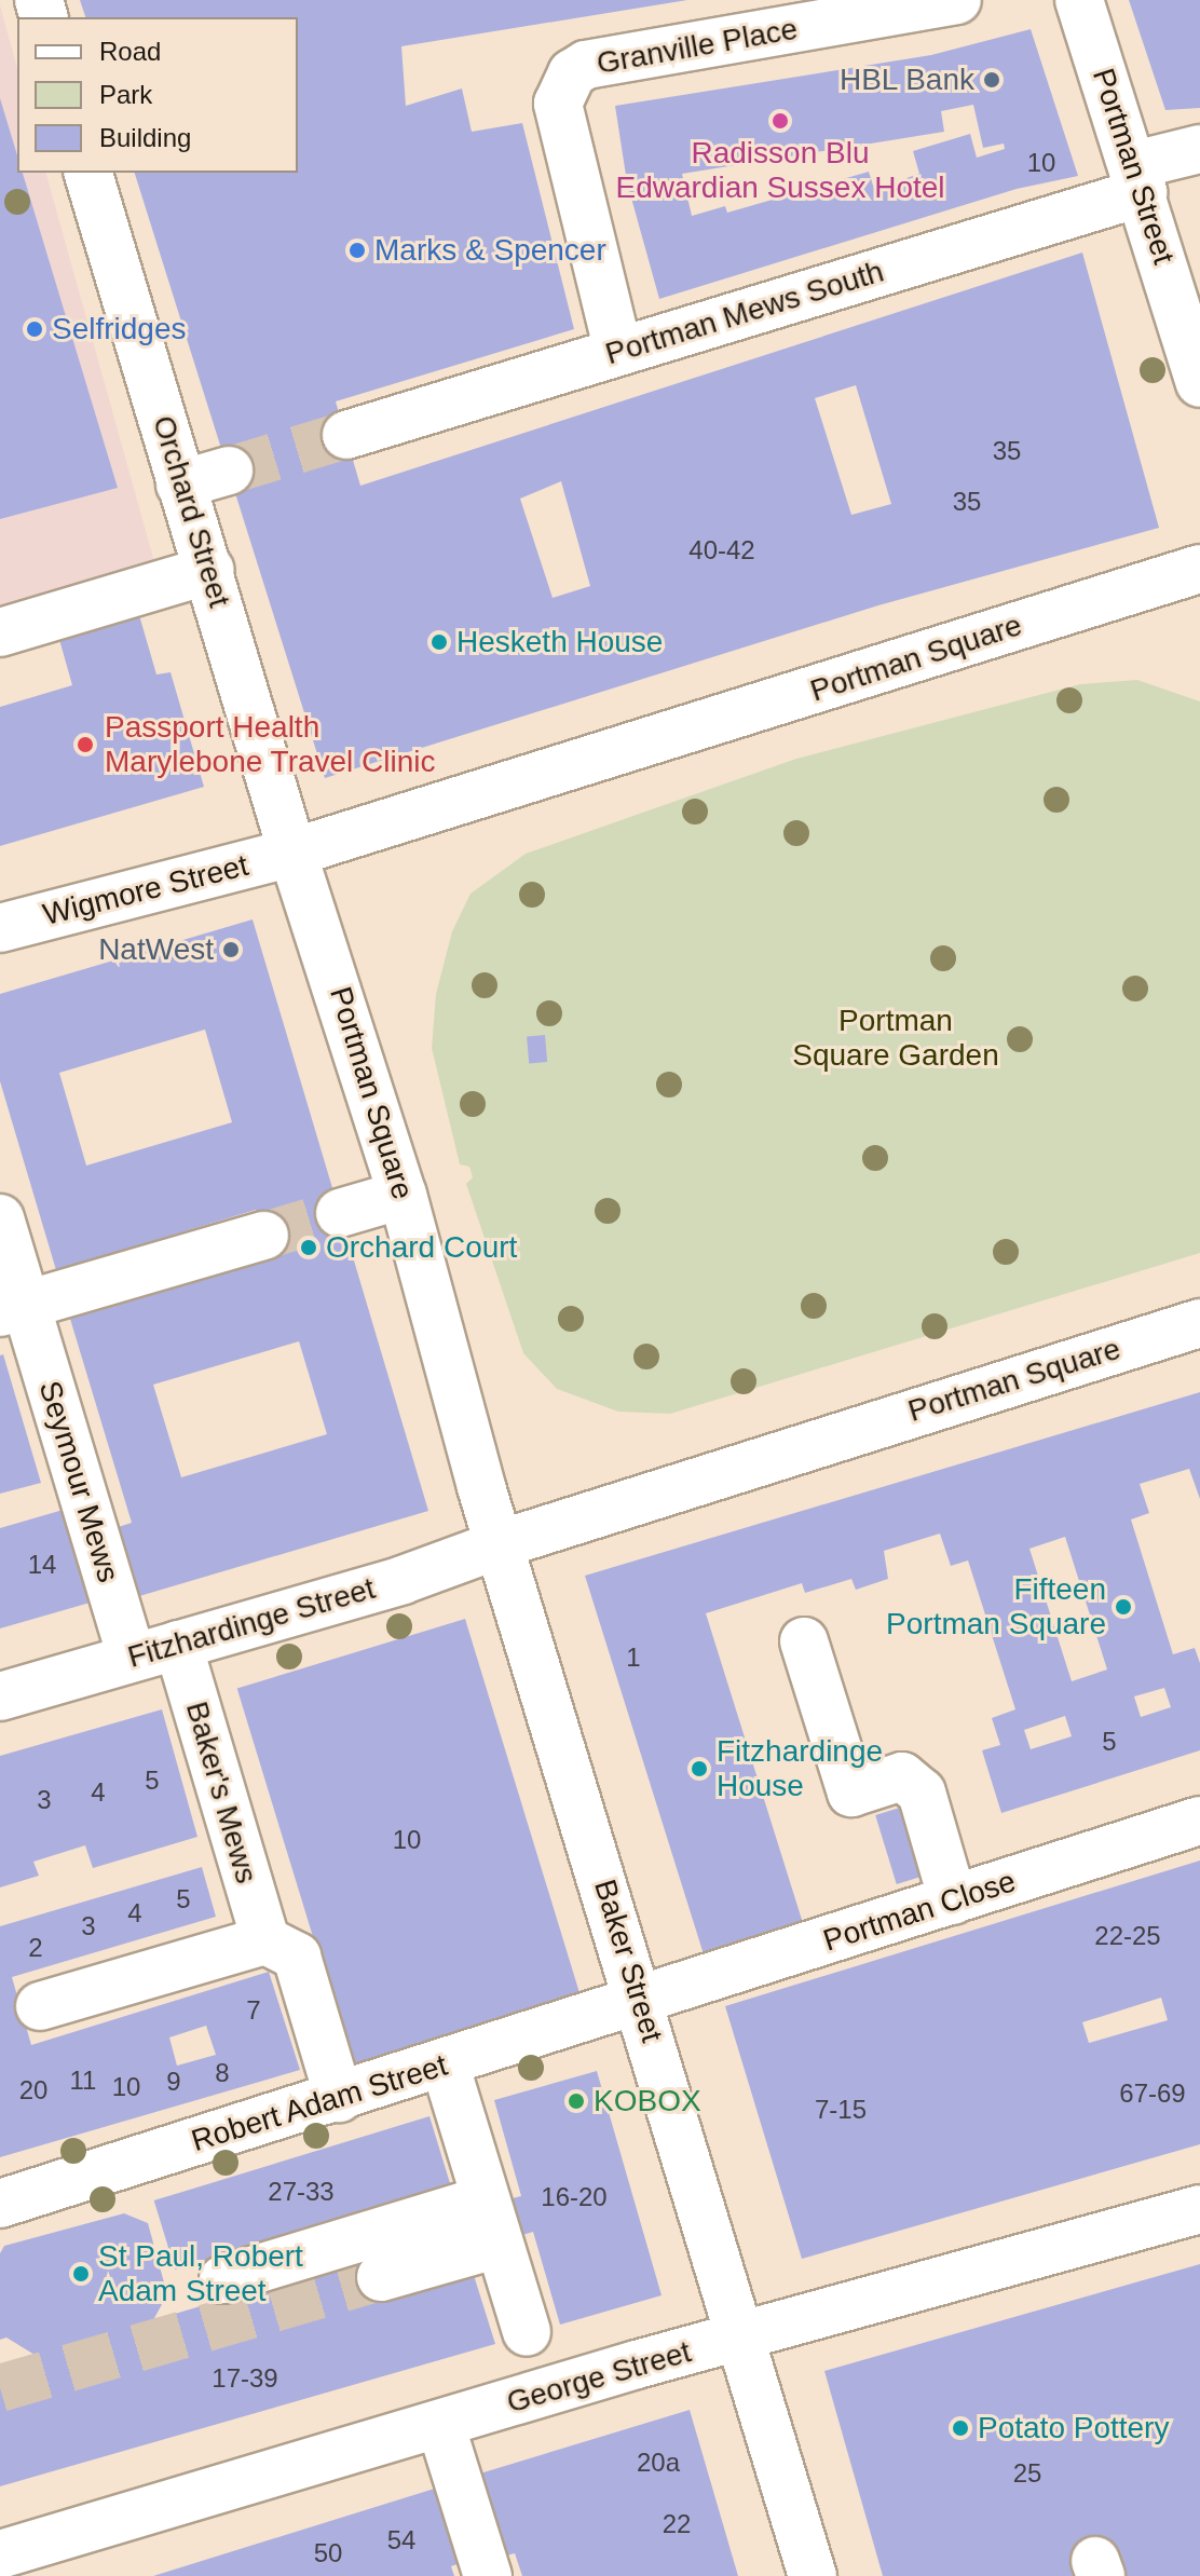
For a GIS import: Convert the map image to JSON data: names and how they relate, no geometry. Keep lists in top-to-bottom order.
{
  "streets": {
    "street": [
      "Granville Place",
      "Portman Street",
      "Portman Mews South",
      "Orchard Street",
      "Portman Square",
      "Wigmore Street",
      "Seymour Mews",
      "Fitzhardinge Street",
      "Baker's Mews",
      "Portman Close",
      "Baker Street",
      "Robert Adam Street",
      "George Street"
    ]
  },
  "crossings": [
    ["Granville Place", "Portman Mews South"],
    ["Portman Street", "Portman Mews South"],
    ["Orchard Street", "Portman Square"],
    ["Orchard Street", "Wigmore Street"],
    ["Portman Square", "Wigmore Street"],
    ["Portman Square", "Fitzhardinge Street"],
    ["Portman Square", "Baker Street"],
    ["Seymour Mews", "Fitzhardinge Street"],
    ["Fitzhardinge Street", "Baker's Mews"],
    ["Fitzhardinge Street", "Baker Street"],
    ["Portman Close", "Baker Street"],
    ["Portman Close", "Robert Adam Street"],
    ["Baker Street", "Robert Adam Street"],
    ["Baker Street", "George Street"]
  ],
  "parks": ["Portman Square Garden"],
  "places": [
    "HBL Bank",
    "Radisson Blu Edwardian Sussex Hotel",
    "Marks & Spencer",
    "Selfridges",
    "Hesketh House",
    "Passport Health Marylebone Travel Clinic",
    "NatWest",
    "Orchard Court",
    "Fifteen Portman Square",
    "Fitzhardinge House",
    "KOBOX",
    "St Paul, Robert Adam Street",
    "Potato Pottery"
  ],
  "house_numbers": [
    "10",
    "35",
    "35",
    "40-42",
    "14",
    "1",
    "5",
    "5",
    "4",
    "3",
    "10",
    "5",
    "4",
    "3",
    "22-25",
    "2",
    "7",
    "8",
    "11",
    "9",
    "10",
    "20",
    "67-69",
    "7-15",
    "27-33",
    "16-20",
    "17-39",
    "20a",
    "25",
    "22",
    "54",
    "50"
  ],
  "legend": ["Road", "Park", "Building"]
}
